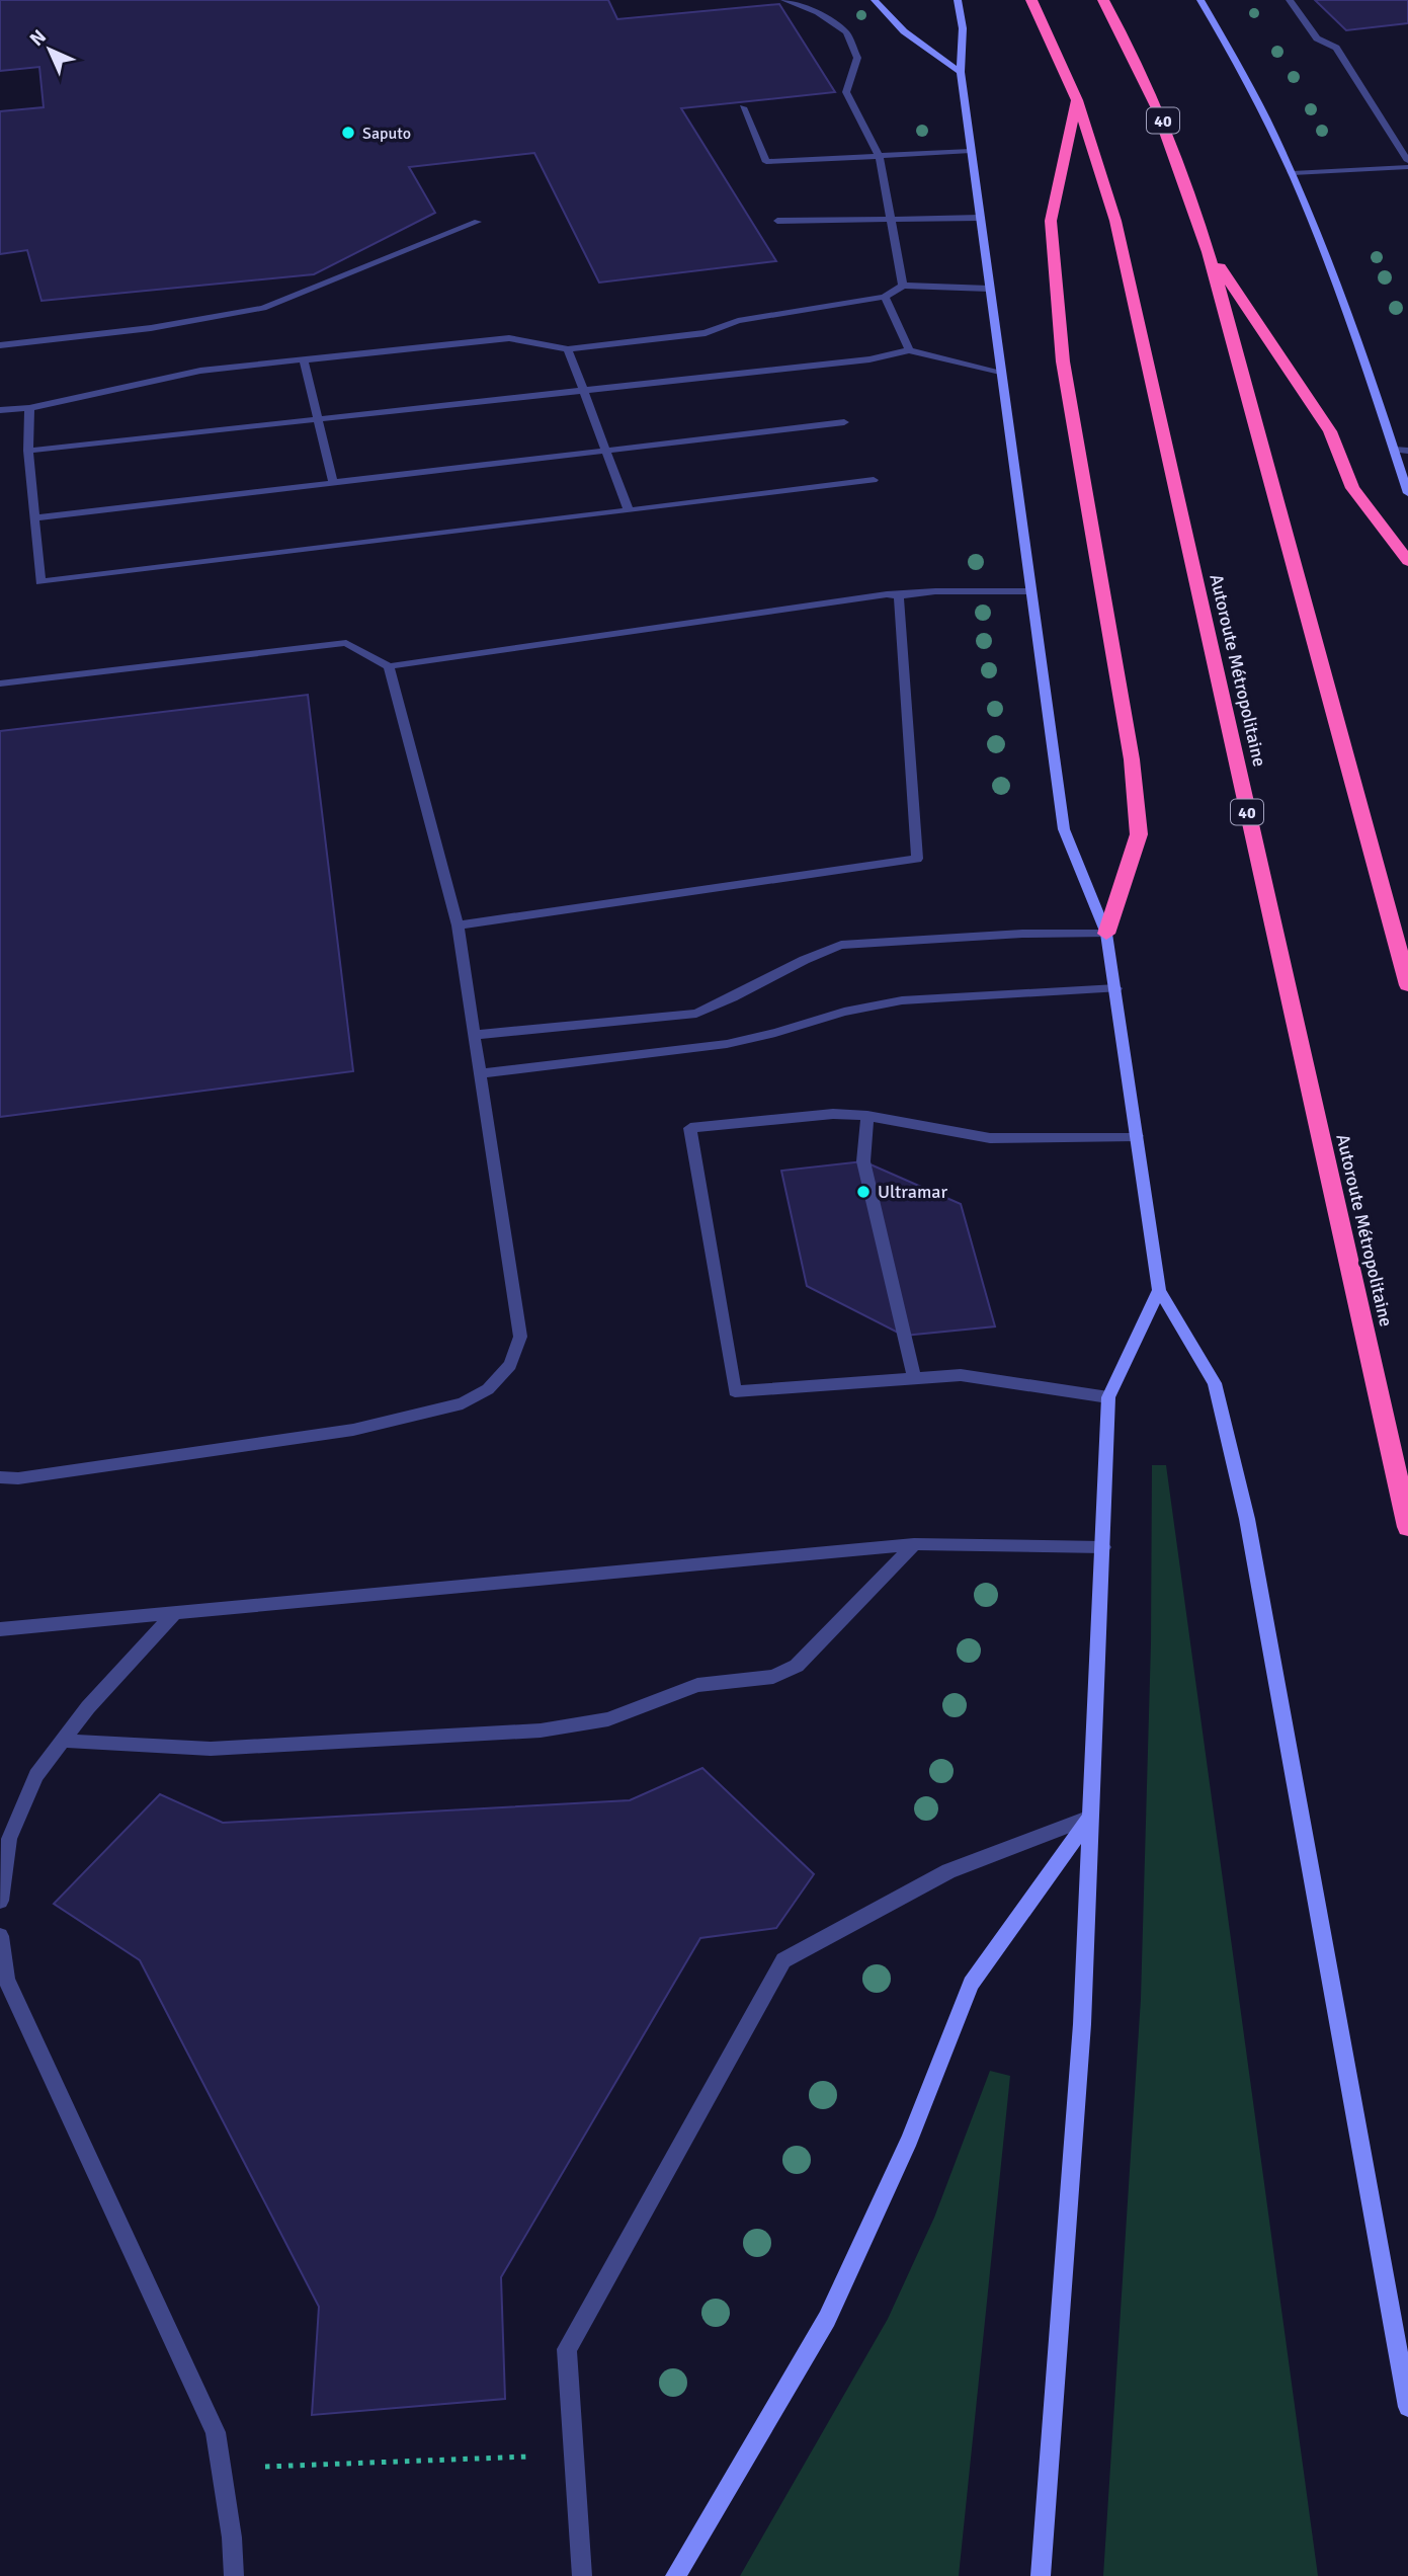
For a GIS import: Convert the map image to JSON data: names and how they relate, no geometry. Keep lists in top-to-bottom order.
{
  "streets": {
    "highway": ["40", "Autoroute Métropolitaine"]
  },
  "places": ["Saputo", "Ultramar"],
  "north": "top left"
}
